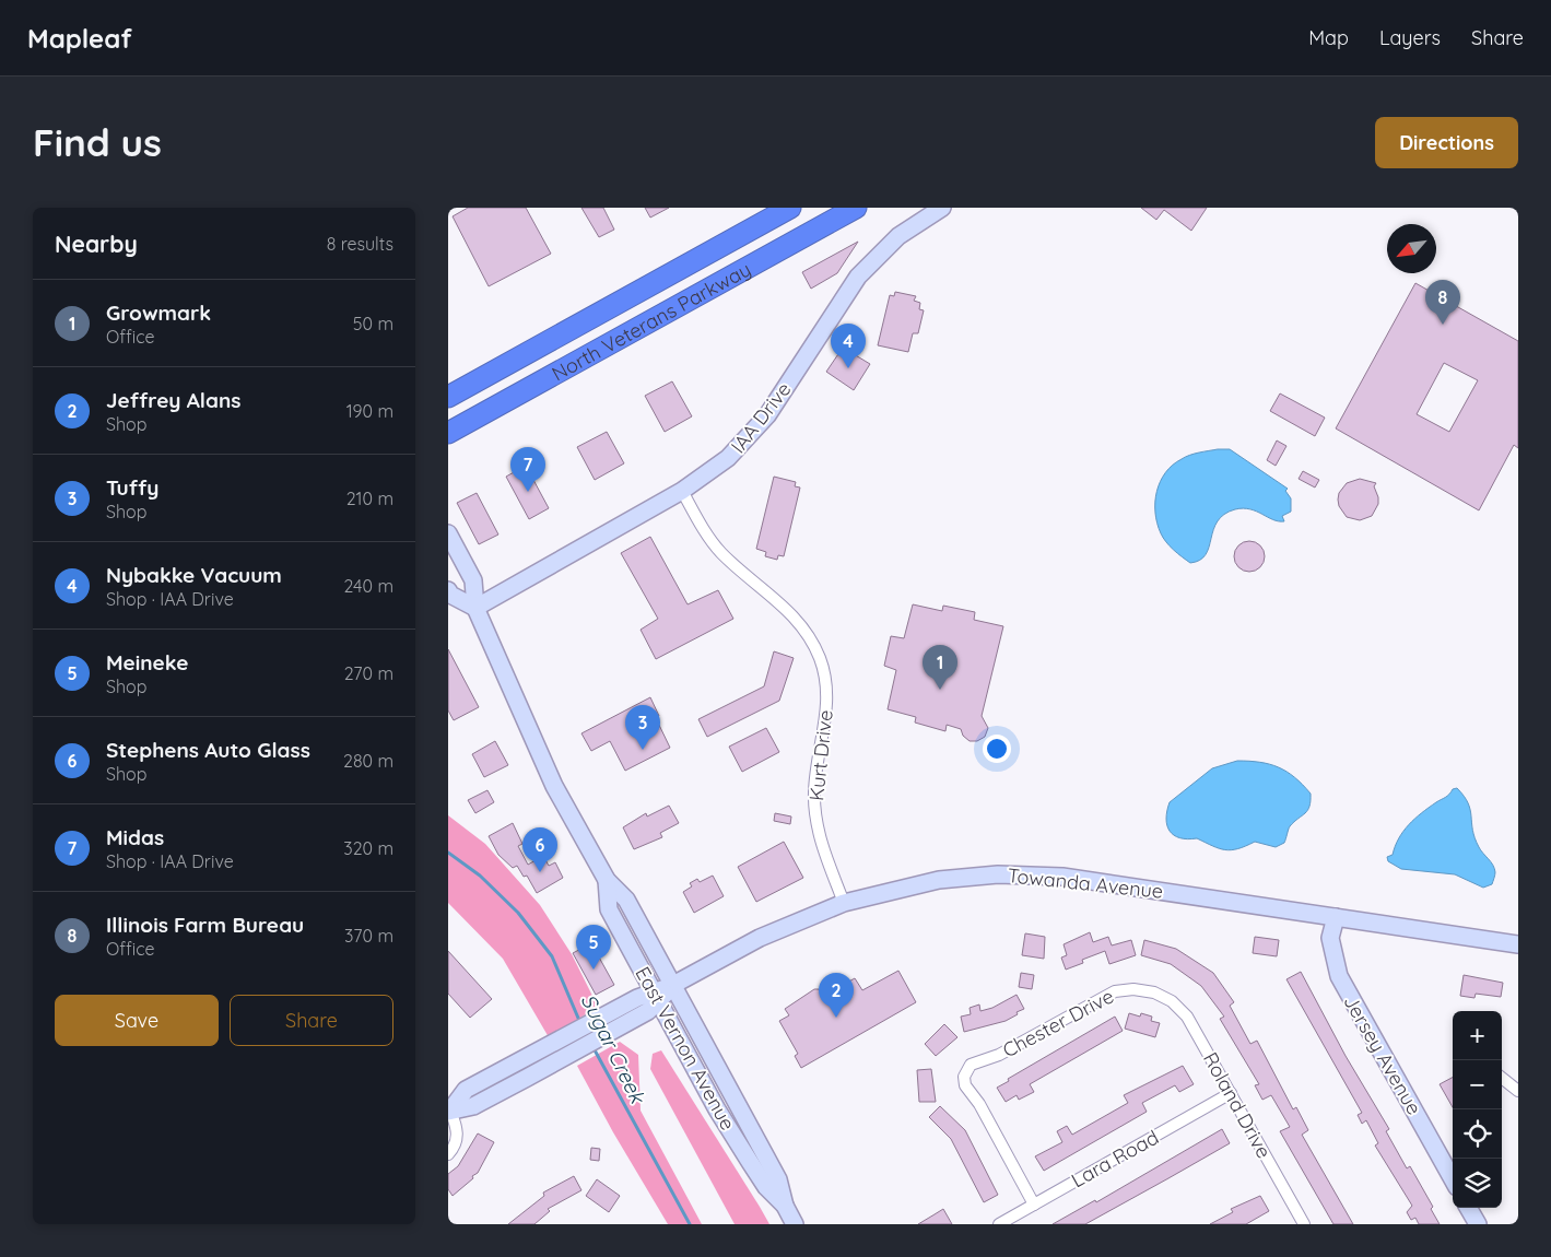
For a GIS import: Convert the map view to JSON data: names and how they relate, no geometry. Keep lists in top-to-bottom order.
{
  "streets": {
    "highway": ["North Veterans Parkway"],
    "main road": [
      "IAA Drive",
      "Towanda Avenue",
      "East Vernon Avenue",
      "Jersey Avenue"
    ],
    "street": [
      "Kurt Drive",
      "Chester Drive",
      "Roland Drive",
      "Lara Road"
    ]
  },
  "crossings": [
    ["IAA Drive", "Kurt Drive"],
    ["IAA Drive", "East Vernon Avenue"],
    ["Kurt Drive", "Towanda Avenue"],
    ["Towanda Avenue", "East Vernon Avenue"],
    ["Towanda Avenue", "Jersey Avenue"],
    ["Chester Drive", "Roland Drive"],
    ["Chester Drive", "Lara Road"],
    ["Roland Drive", "Lara Road"]
  ],
  "water": ["Sugar Creek"],
  "north": "bottom left",
  "page": {
    "header": "Mapleaf",
    "nav": ["Map", "Layers", "Share"],
    "buttons": [
      "Directions",
      ["Save", "Share"]
    ],
    "title": "Find us",
    "heading": ["Nearby", "8 results"],
    "list": [
      {
        "mark": "1",
        "name": "Growmark",
        "note": "Office",
        "value": "50 m"
      },
      {
        "mark": "2",
        "name": "Jeffrey Alans",
        "note": "Shop",
        "value": "190 m"
      },
      {
        "mark": "3",
        "name": "Tuffy",
        "note": "Shop",
        "value": "210 m"
      },
      {
        "mark": "4",
        "name": "Nybakke Vacuum",
        "note": "Shop · IAA Drive",
        "value": "240 m"
      },
      {
        "mark": "5",
        "name": "Meineke",
        "note": "Shop",
        "value": "270 m"
      },
      {
        "mark": "6",
        "name": "Stephens Auto Glass",
        "note": "Shop",
        "value": "280 m"
      },
      {
        "mark": "7",
        "name": "Midas",
        "note": "Shop · IAA Drive",
        "value": "320 m"
      },
      {
        "mark": "8",
        "name": "Illinois Farm Bureau",
        "note": "Office",
        "value": "370 m"
      }
    ],
    "pins": [
      "8",
      "4",
      "7",
      "1",
      "3",
      "6",
      "5",
      "2"
    ],
    "map_buttons": ["+", "−"]
  }
}
